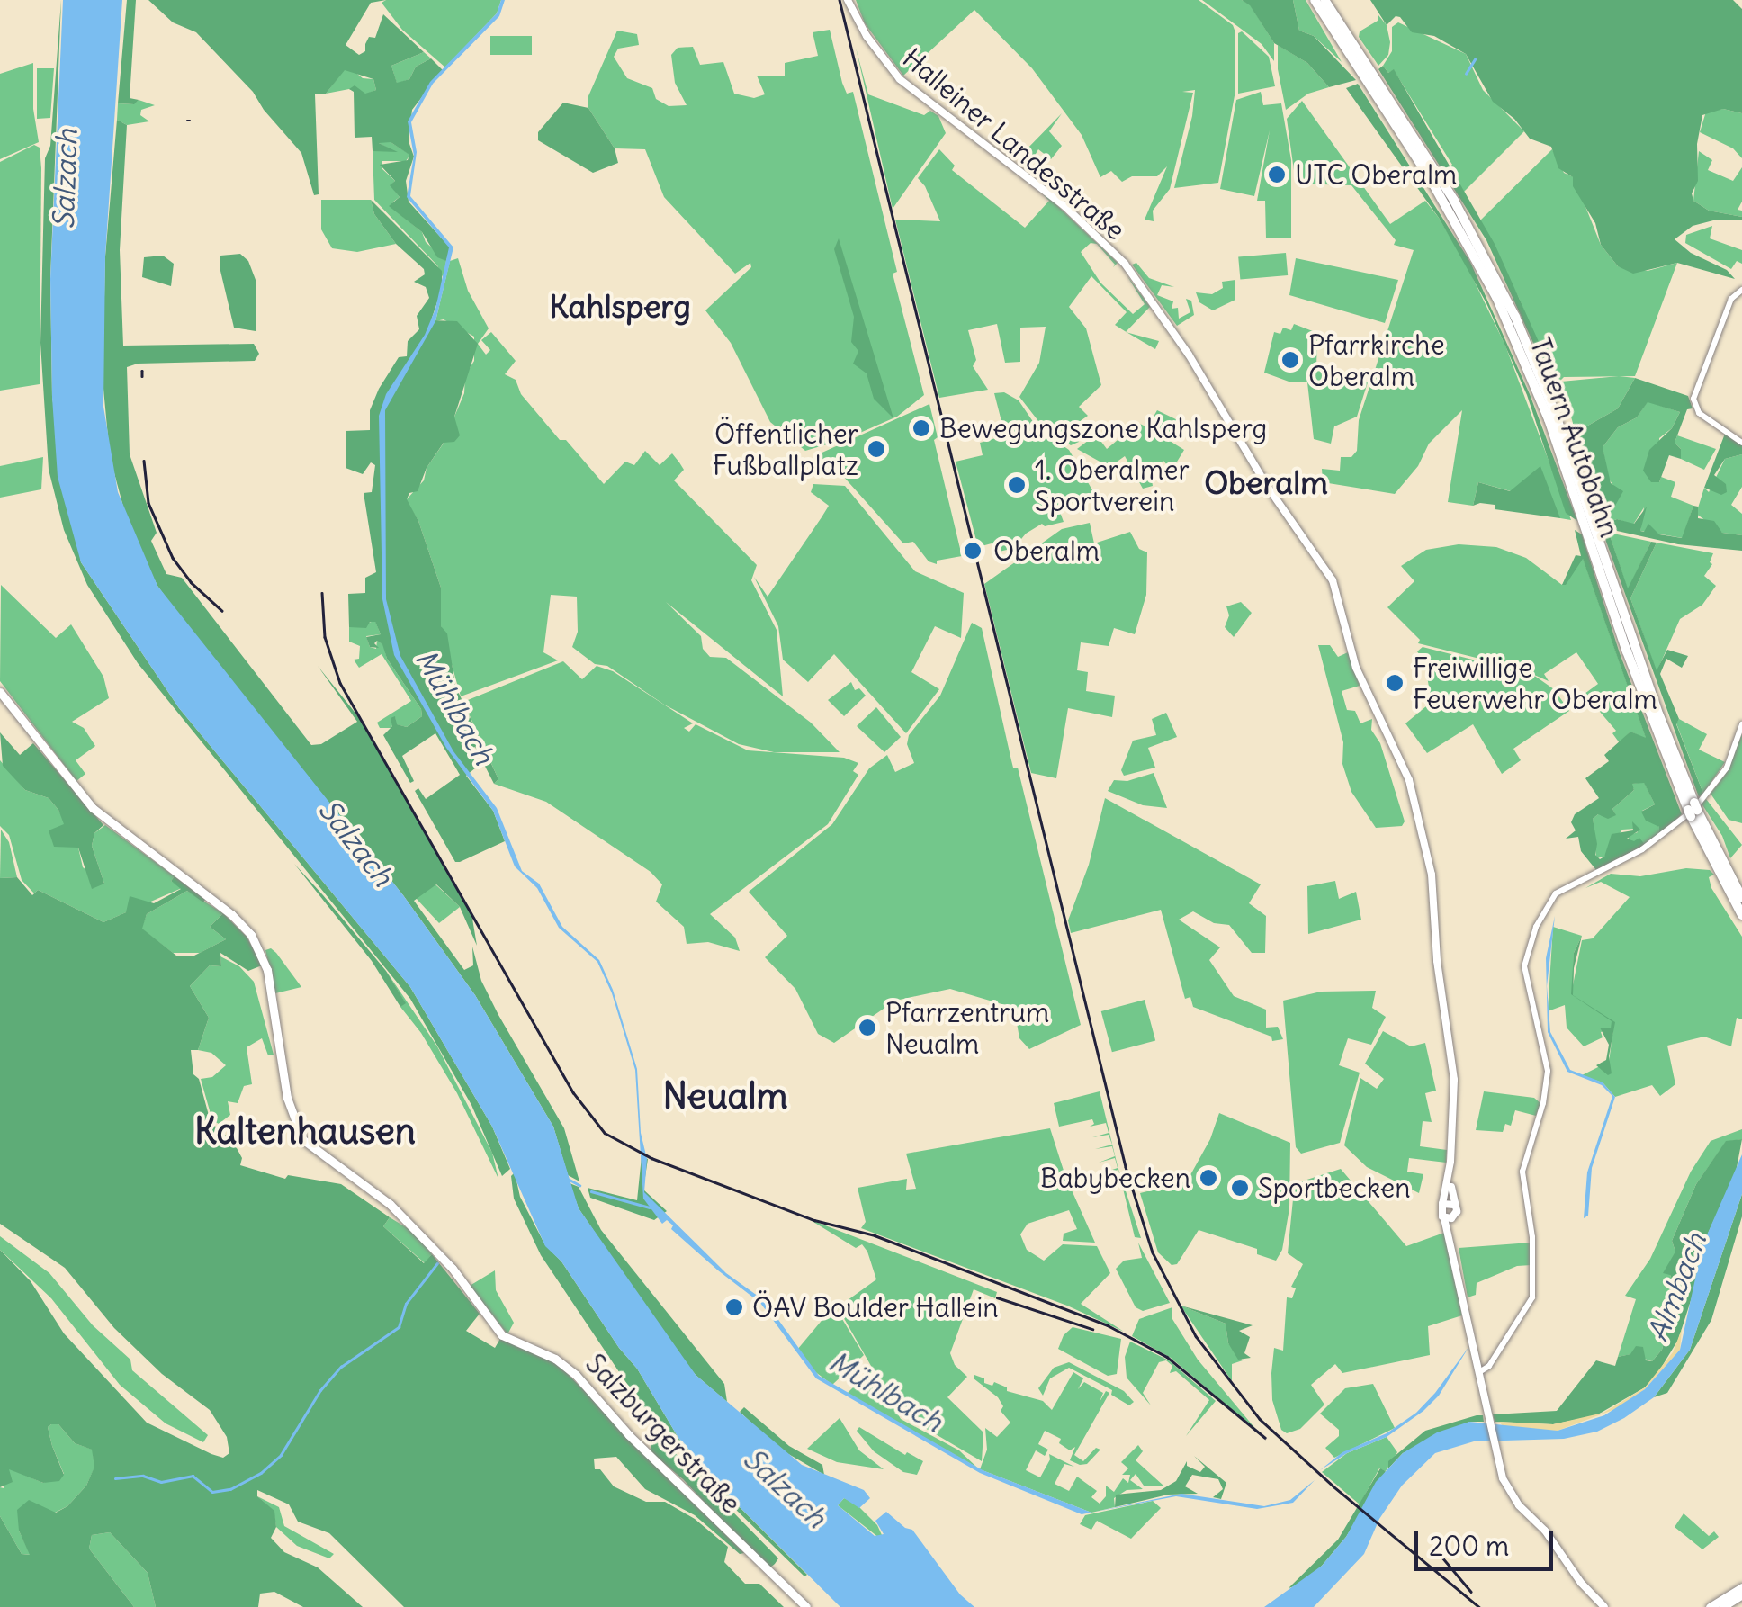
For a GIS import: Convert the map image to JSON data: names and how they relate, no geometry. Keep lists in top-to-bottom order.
{
  "streets": {
    "highway": ["Tauern Autobahn"],
    "main road": ["Halleiner Landesstraße", "Salzburgerstraße"]
  },
  "districts": [
    "Kahlsperg",
    "Oberalm",
    "Neualm",
    "Kaltenhausen"
  ],
  "water": ["Salzach", "Mühlbach", "Almbach"],
  "places": [
    "UTC Oberalm",
    "Pfarrkirche Oberalm",
    "Bewegungszone Kahlsperg",
    "Öffentlicher Fußballplatz",
    "1. Oberalmer Sportverein",
    "Oberalm",
    "Freiwillige Feuerwehr Oberalm",
    "Pfarrzentrum Neualm",
    "Babybecken",
    "Sportbecken",
    "ÖAV Boulder Hallein"
  ],
  "scale_bar": "200 m"
}
